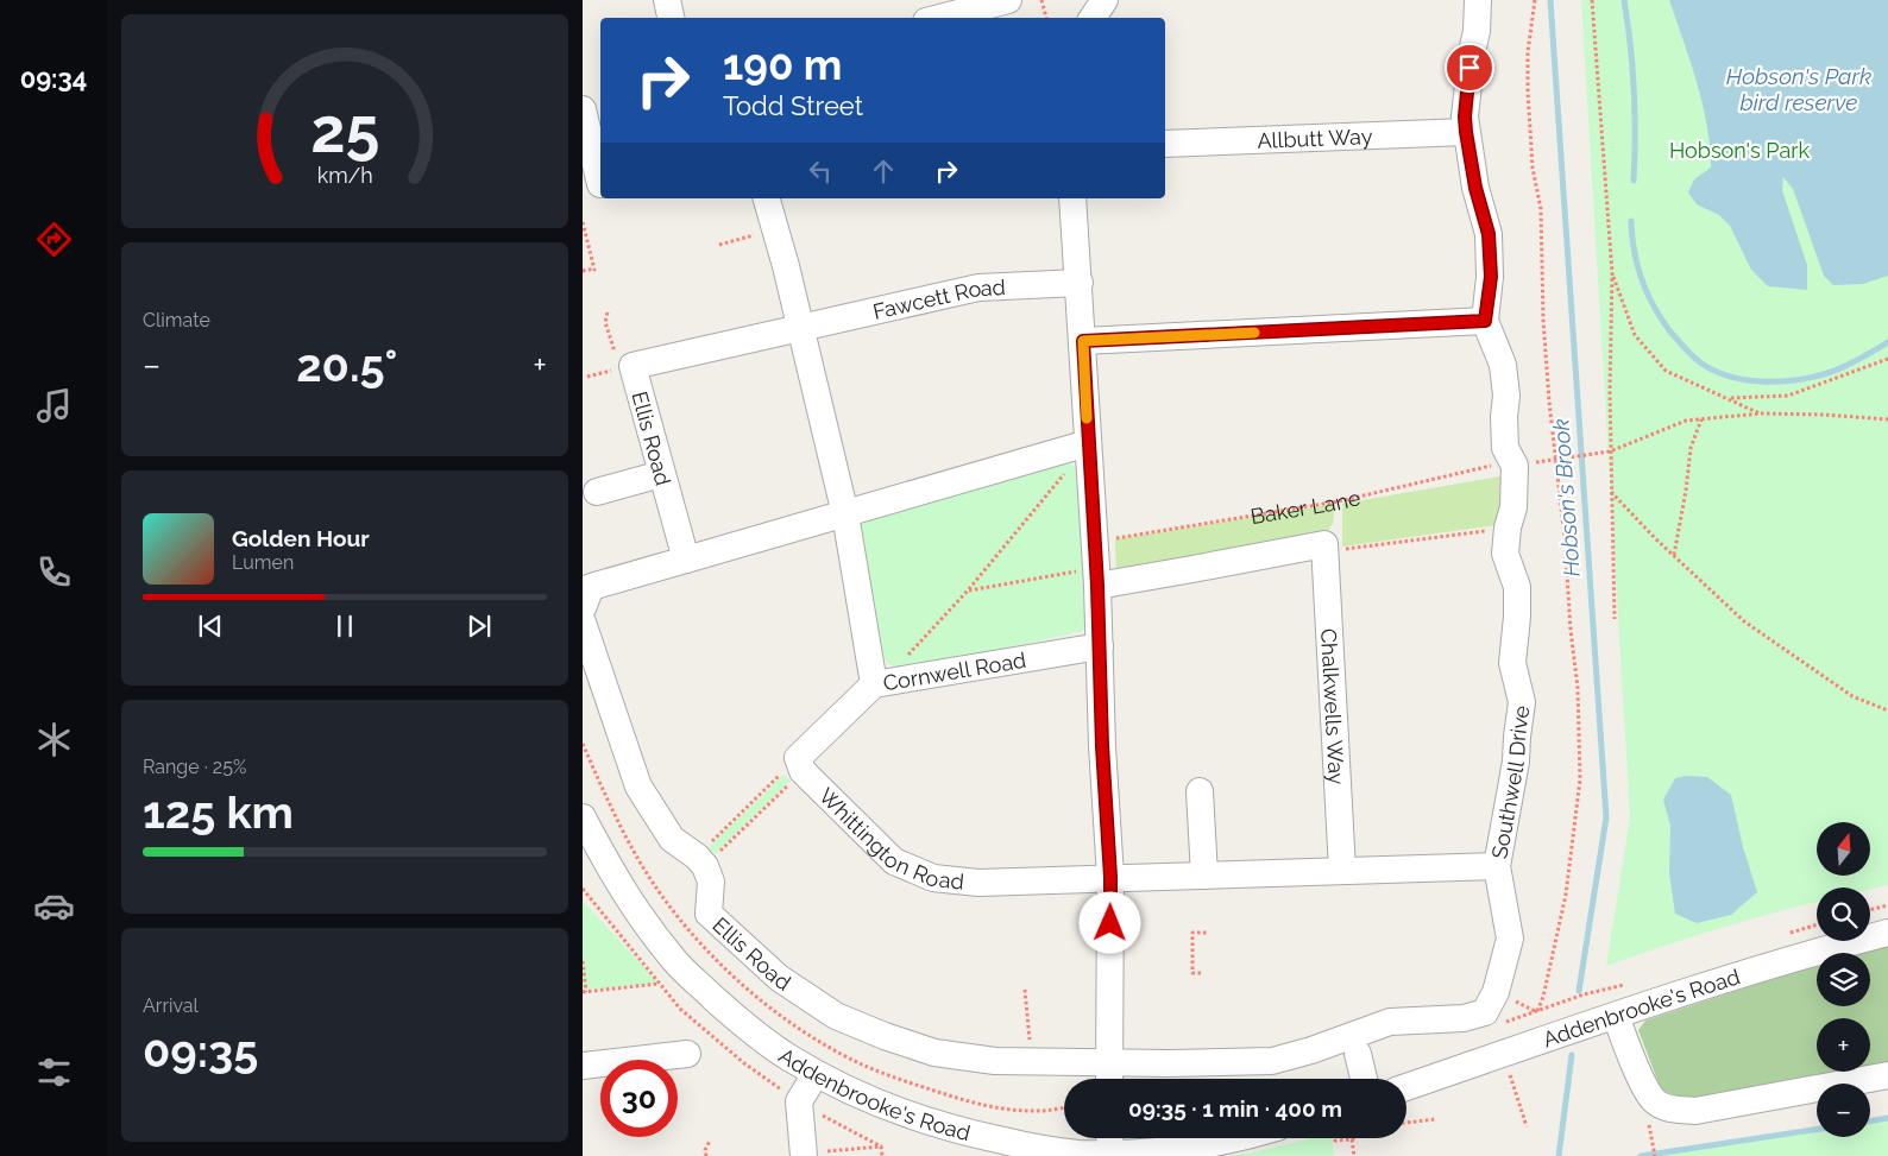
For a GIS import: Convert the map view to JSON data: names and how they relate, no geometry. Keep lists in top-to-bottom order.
{
  "streets": {
    "street": [
      "Allbutt Way",
      "Fawcett Road",
      "Ellis Road",
      "Baker Lane",
      "Cornwell Road",
      "Chalkwells Way",
      "Southwell Drive",
      "Whittington Road",
      "Addenbrooke's Road"
    ]
  },
  "crossings": [
    ["Allbutt Way", "Southwell Drive"],
    ["Fawcett Road", "Ellis Road"],
    ["Fawcett Road", "Cornwell Road"],
    ["Ellis Road", "Cornwell Road"],
    ["Ellis Road", "Southwell Drive"],
    ["Baker Lane", "Chalkwells Way"],
    ["Baker Lane", "Southwell Drive"]
  ],
  "water": ["Hobson's Park bird reserve", "Hobson's Brook"],
  "parks": ["Hobson's Park"],
  "north": "top",
  "page": {
    "tabs": "09:34",
    "turn": ["190 m", "Todd Street"],
    "tile": [
      "Climate",
      ["Range · 25%", "125 km"],
      ["Arrival", "09:35"]
    ],
    "heat": ["−", "20.5°", "+"],
    "song": ["Golden Hour", "Lumen"],
    "map_buttons": ["+", "−"],
    "limit": "30",
    "trip": "09:35 · 1 min · 400 m",
    "gauge": ["25", "km/h"]
  }
}
